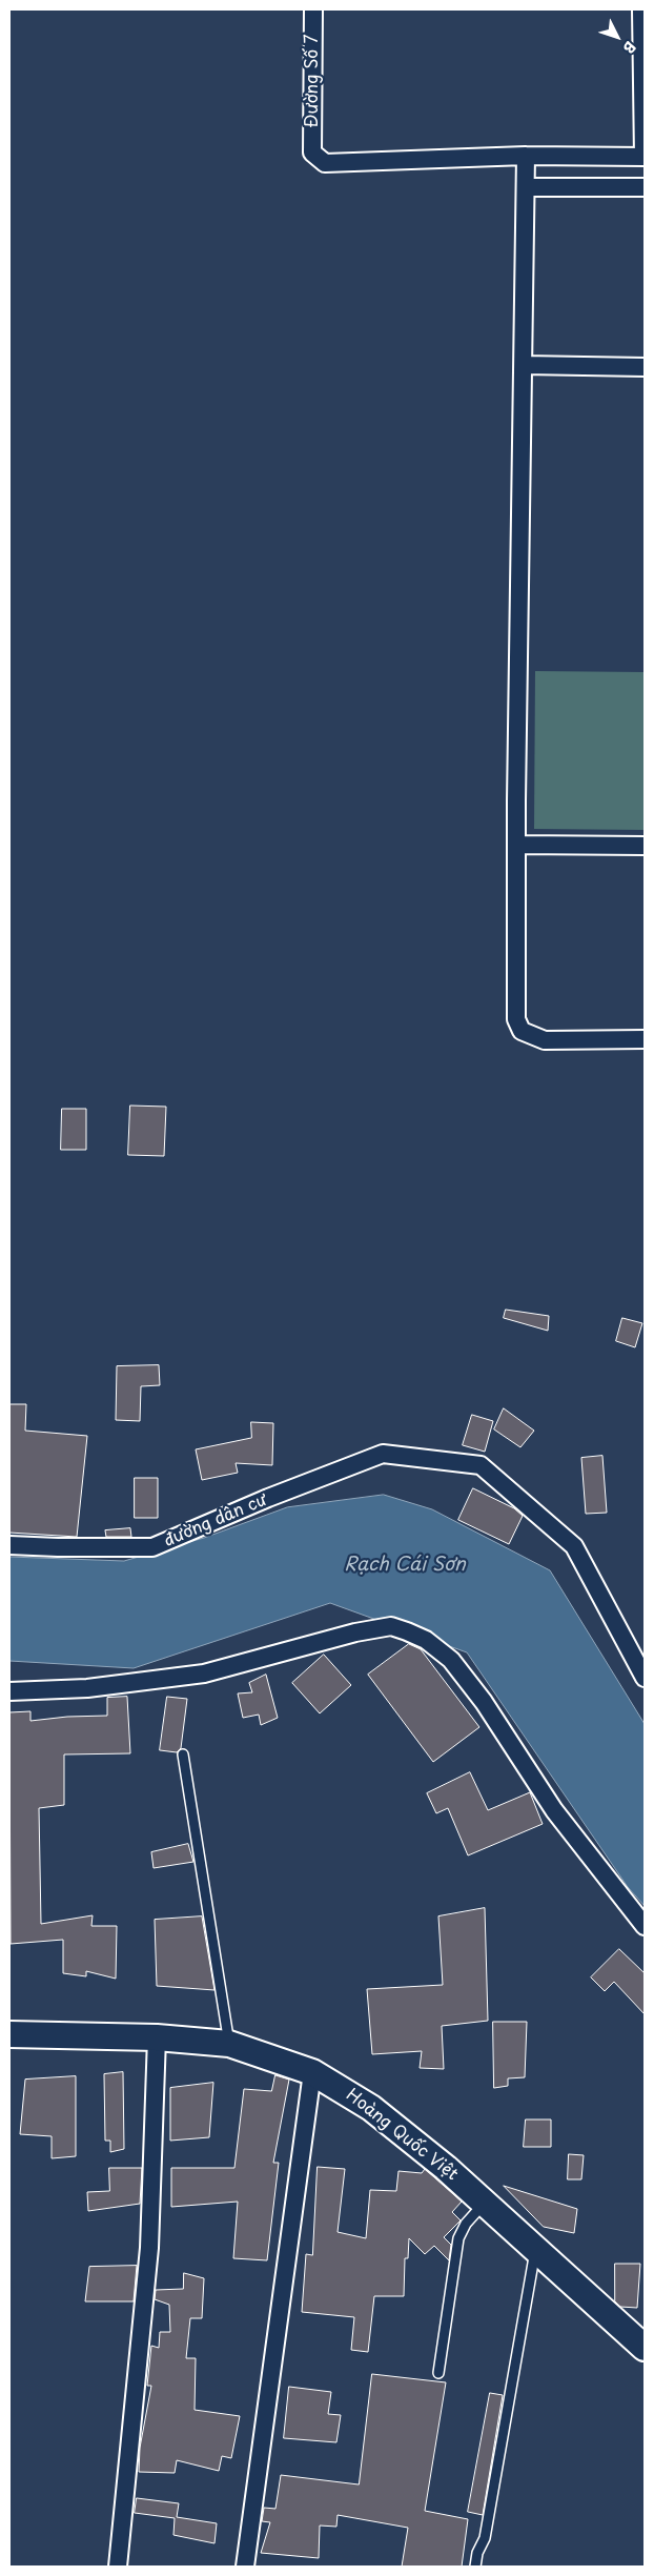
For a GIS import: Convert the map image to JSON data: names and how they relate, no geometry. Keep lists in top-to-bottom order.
{
  "streets": {
    "street": ["Đường Số 7", "đường dân cư", "Hoàng Quốc Việt"]
  },
  "water": ["Rạch Cái Sơn"],
  "north": "bottom right"
}
